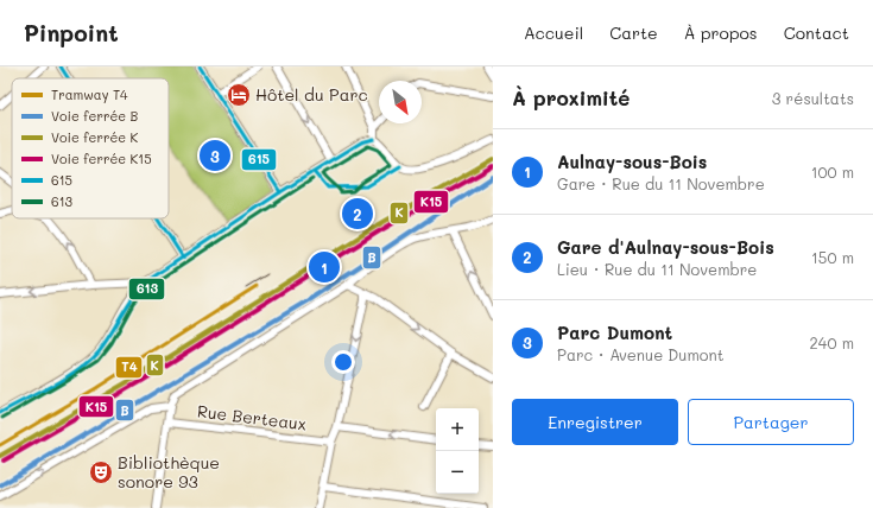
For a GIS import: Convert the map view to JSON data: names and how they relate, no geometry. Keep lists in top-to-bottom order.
{
  "streets": {
    "street": ["Rue Berteaux"]
  },
  "places": {
    "hotel": ["Hôtel du Parc"],
    "theatre": ["Bibliothèque sonore 93"]
  },
  "lines": [
    "transit line 615",
    "transit line 613",
    "rail line K",
    "rail line K15",
    "rail line B",
    "tram line T4"
  ],
  "legend": [
    "Tramway T4",
    "Voie ferrée B",
    "Voie ferrée K",
    "Voie ferrée K15",
    "615",
    "613"
  ],
  "north": "bottom right",
  "page": {
    "header": "Pinpoint",
    "nav": [
      "Accueil",
      "Carte",
      "À propos",
      "Contact"
    ],
    "heading": ["À proximité", "3 résultats"],
    "list": [
      {
        "mark": "1",
        "name": "Aulnay-sous-Bois",
        "note": "Gare · Rue du 11 Novembre",
        "value": "100 m"
      },
      {
        "mark": "2",
        "name": "Gare d'Aulnay-sous-Bois",
        "note": "Lieu · Rue du 11 Novembre",
        "value": "150 m"
      },
      {
        "mark": "3",
        "name": "Parc Dumont",
        "note": "Parc · Avenue Dumont",
        "value": "240 m"
      }
    ],
    "pins": ["3", "2", "1"],
    "buttons": ["Enregistrer", "Partager"],
    "map_buttons": ["+", "−"]
  }
}
